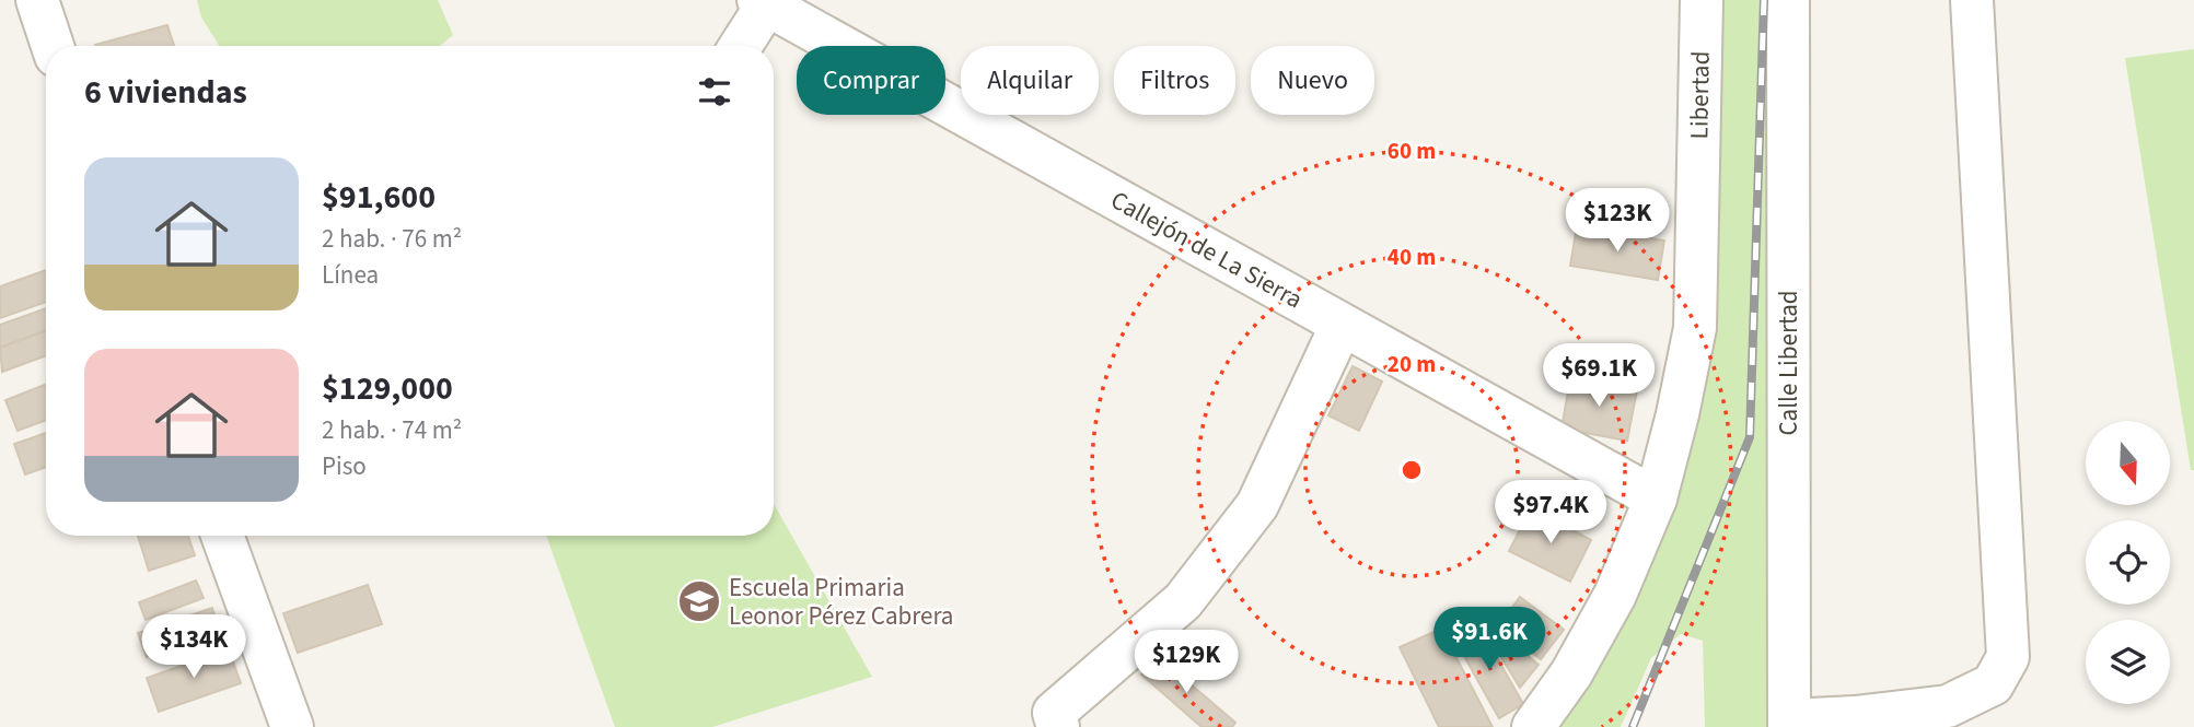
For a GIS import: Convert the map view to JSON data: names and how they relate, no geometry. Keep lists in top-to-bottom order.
{
  "streets": {
    "street": ["Libertad", "Callejón de La Sierra", "Calle Libertad"]
  },
  "crossings": [
    ["Libertad", "Callejón de La Sierra"]
  ],
  "places": {
    "school or university": ["Escuela Primaria Leonor Pérez Cabrera"]
  },
  "north": "bottom",
  "page": {
    "chip": [
      "Comprar",
      "Alquilar",
      "Filtros",
      "Nuevo"
    ],
    "heading": "6 viviendas",
    "list": [
      {
        "name": "$91,600",
        "note": "2 hab. · 76 m² · Línea"
      },
      {
        "name": "$129,000",
        "note": "2 hab. · 74 m² · Piso"
      }
    ],
    "price": [
      "$123K",
      "$69.1K",
      "$97.4K",
      "$91.6K",
      "$134K",
      "$129K"
    ]
  },
  "rings": ["60 m", "40 m", "20 m"]
}
